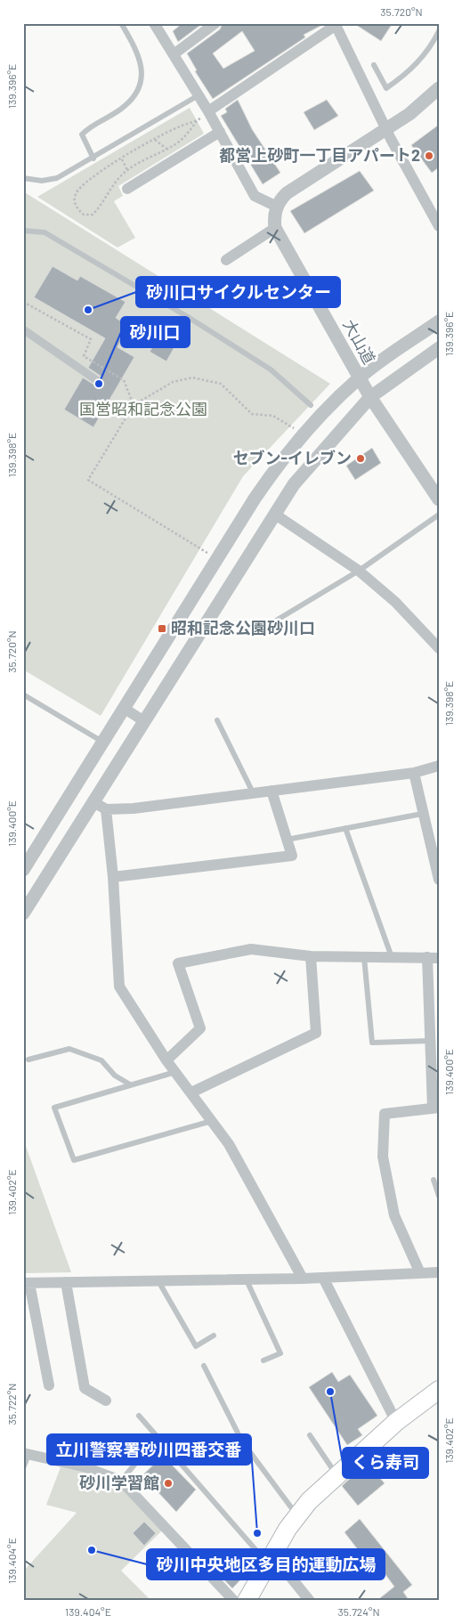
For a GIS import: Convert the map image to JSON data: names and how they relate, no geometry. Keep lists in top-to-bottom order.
{
  "streets": {
    "street": ["大山道"]
  },
  "parks": ["国営昭和記念公園"],
  "places": {
    "other": [
      "都営上砂町一丁目アパート2",
      "砂川口サイクルセンター",
      "砂川口",
      "セブン-イレブン",
      "くら寿司",
      "砂川学習館",
      "立川警察署砂川四番交番",
      "砂川中央地区多目的運動広場"
    ],
    "transit": ["昭和記念公園砂川口"]
  },
  "coordinates": [
    "35.720°N",
    "139.396°E",
    "139.398°E",
    "139.400°E",
    "139.402°E",
    "35.722°N",
    "139.404°E",
    "35.724°N"
  ]
}
